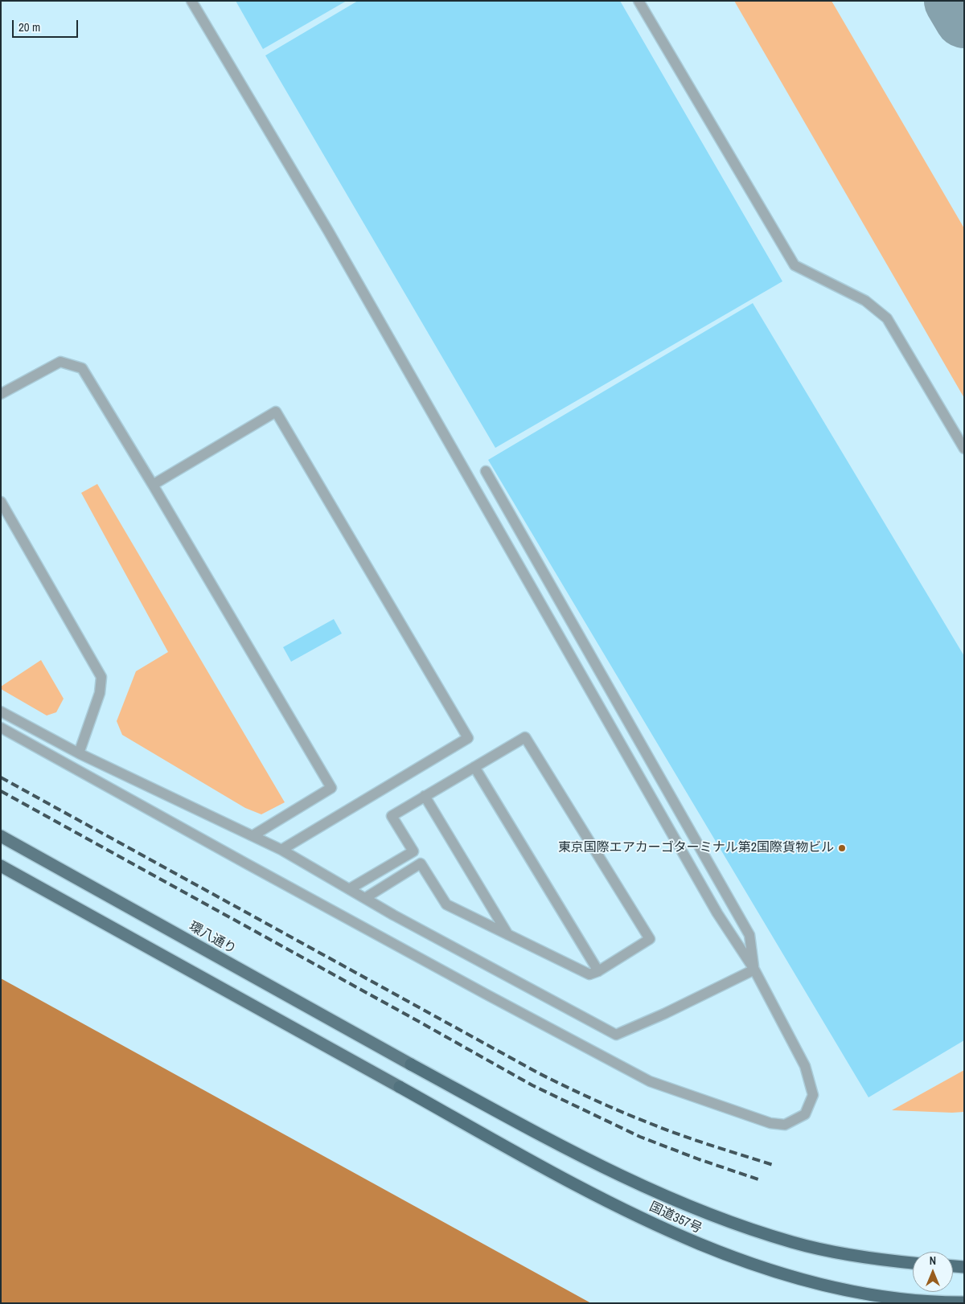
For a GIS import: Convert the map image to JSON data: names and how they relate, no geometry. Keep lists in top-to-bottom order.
{
  "streets": {
    "highway": ["国道357号"],
    "main road": ["環八通り"]
  },
  "crossings": [
    ["環八通り", "国道357号"]
  ],
  "places": ["東京国際エアカーゴターミナル第2国際貨物ビル"],
  "scale_bar": "20 m",
  "north": "top"
}
